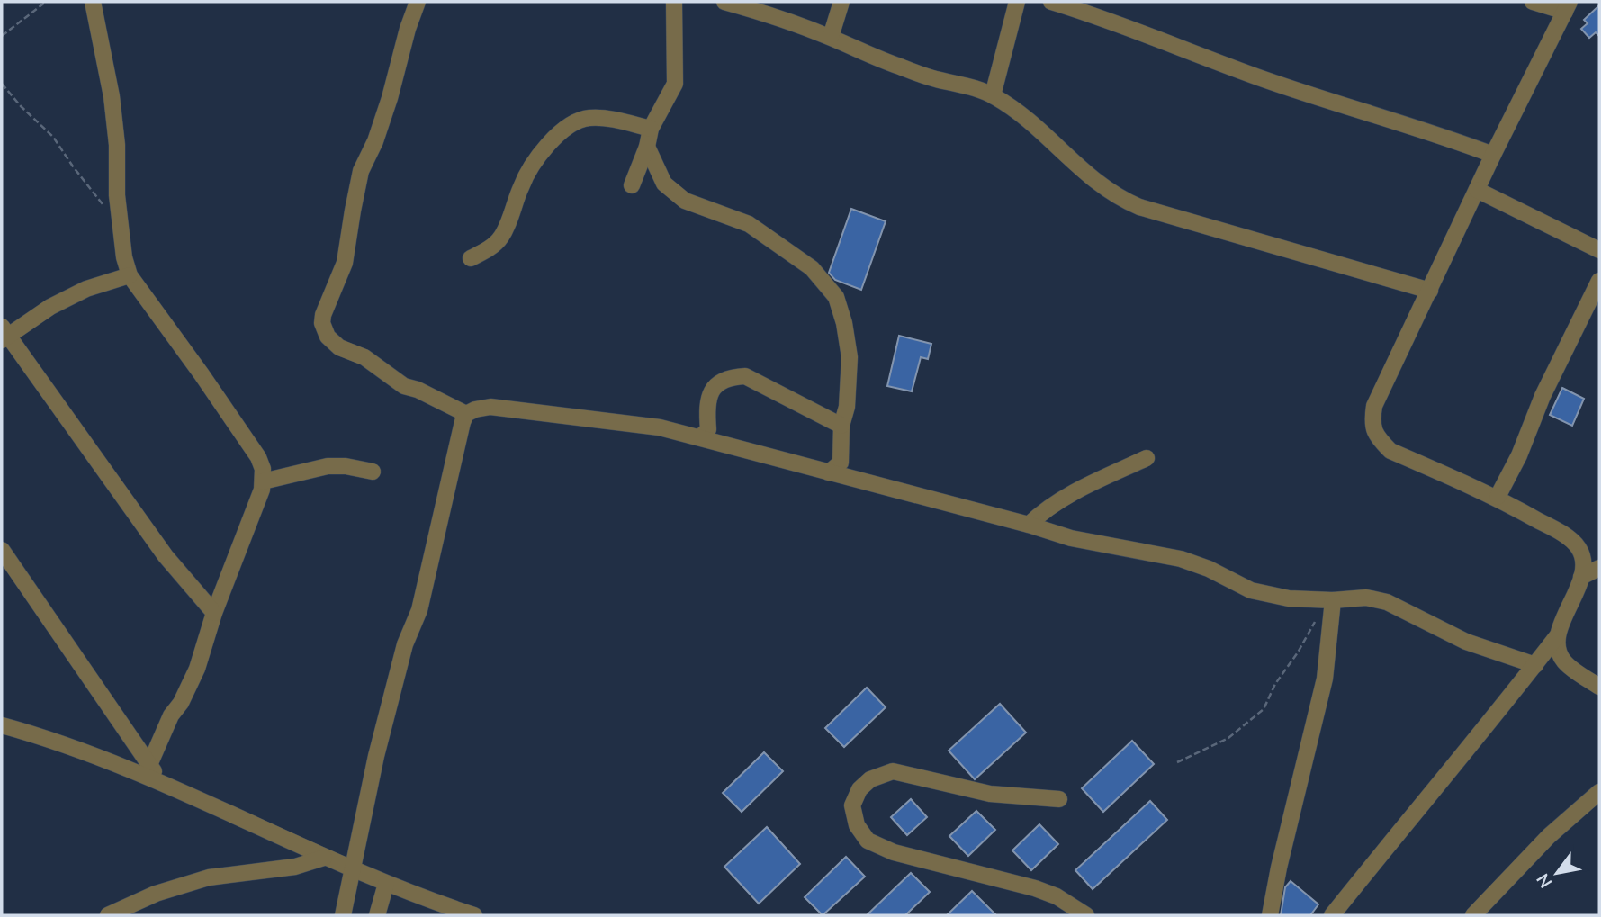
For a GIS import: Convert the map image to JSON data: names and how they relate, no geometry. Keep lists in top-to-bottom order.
{
  "north": "bottom left"
}
